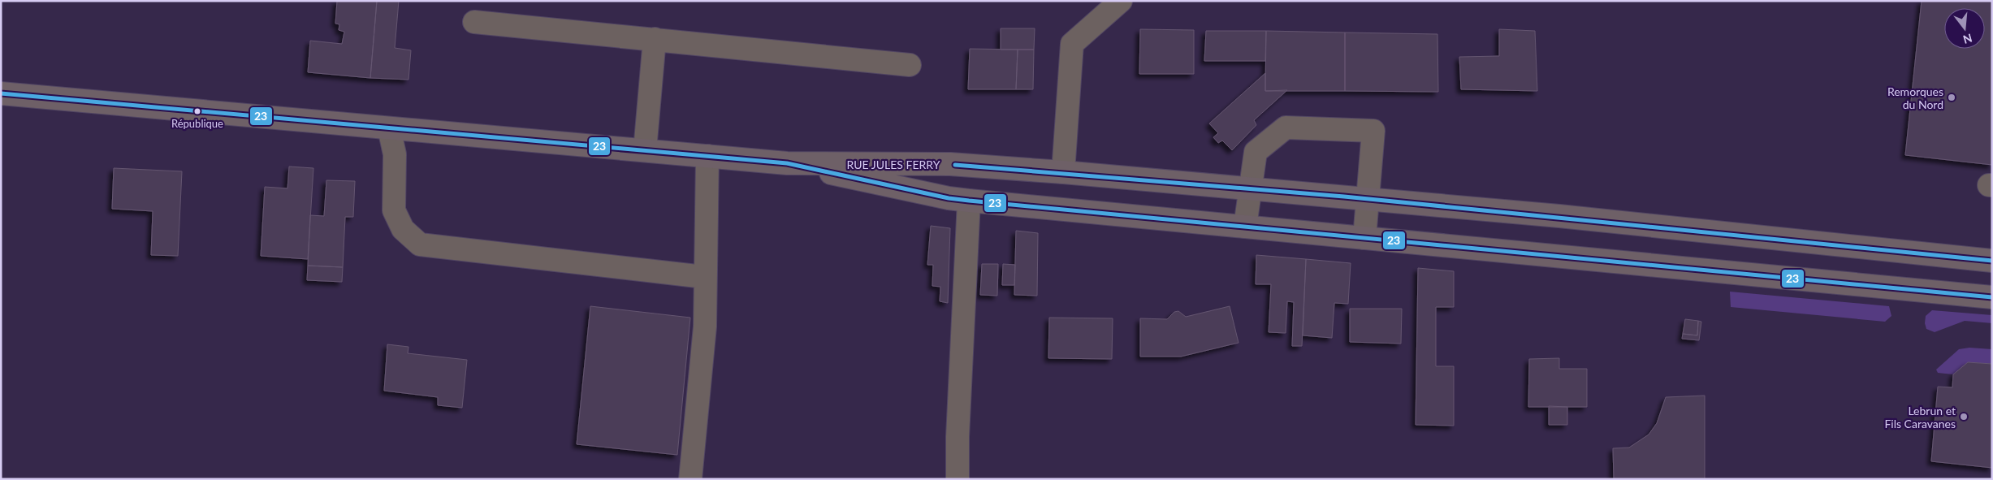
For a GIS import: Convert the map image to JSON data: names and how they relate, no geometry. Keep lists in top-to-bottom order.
{
  "streets": {
    "main road": ["RUE JULES FERRY"]
  },
  "places": ["Remorques du Nord", "République", "Lebrun et Fils Caravanes"],
  "lines": ["transit line 23"],
  "north": "bottom"
}
